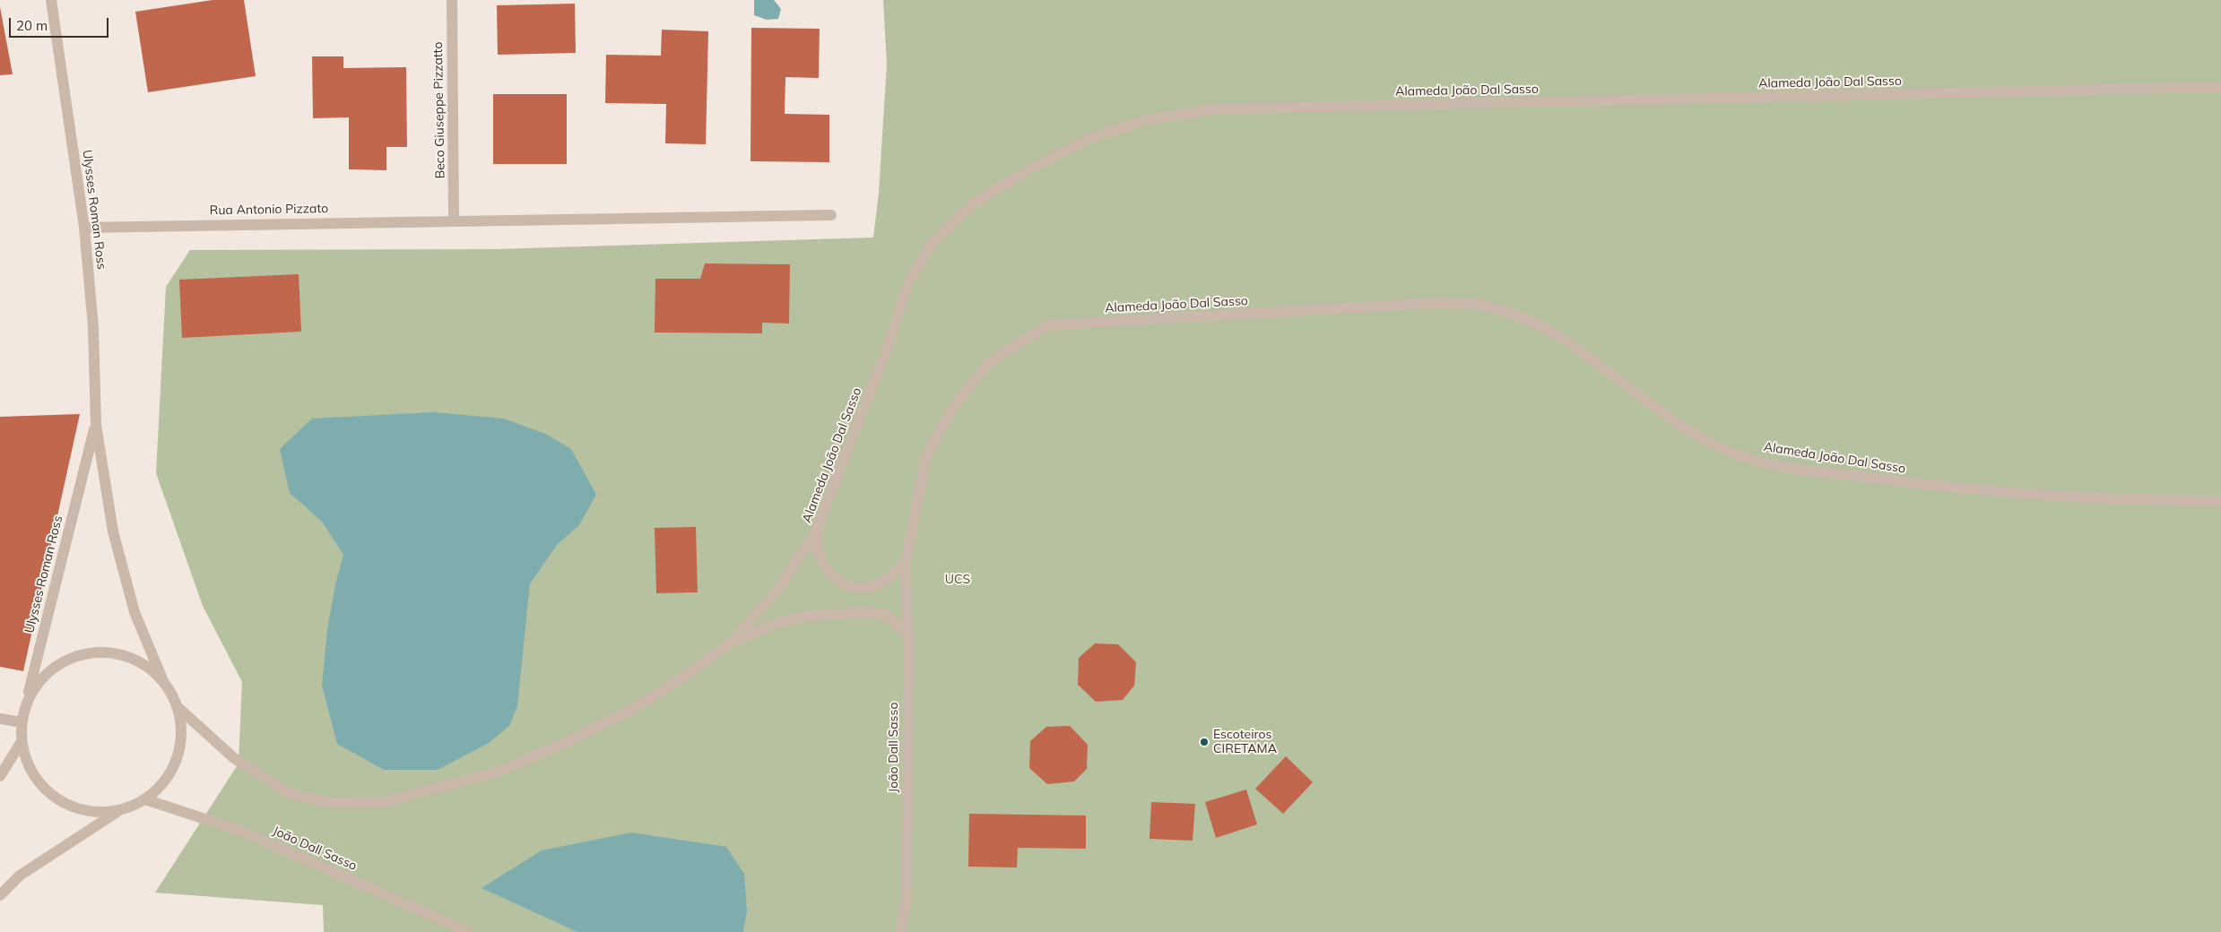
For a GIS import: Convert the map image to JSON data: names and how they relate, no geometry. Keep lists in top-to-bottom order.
{
  "streets": {
    "street": [
      "Alameda João Dal Sasso",
      "Beco Giuseppe Pizzatto",
      "Ulysses Roman Ross",
      "Rua Antonio Pizzato",
      "João Dall Sasso"
    ]
  },
  "crossings": [
    ["Alameda João Dal Sasso", "João Dall Sasso"],
    ["Beco Giuseppe Pizzatto", "Rua Antonio Pizzato"],
    ["Ulysses Roman Ross", "Rua Antonio Pizzato"],
    ["Ulysses Roman Ross", "João Dall Sasso"]
  ],
  "parks": ["UCS"],
  "places": ["Escoteiros CIRETAMA"],
  "scale_bar": "20 m"
}
